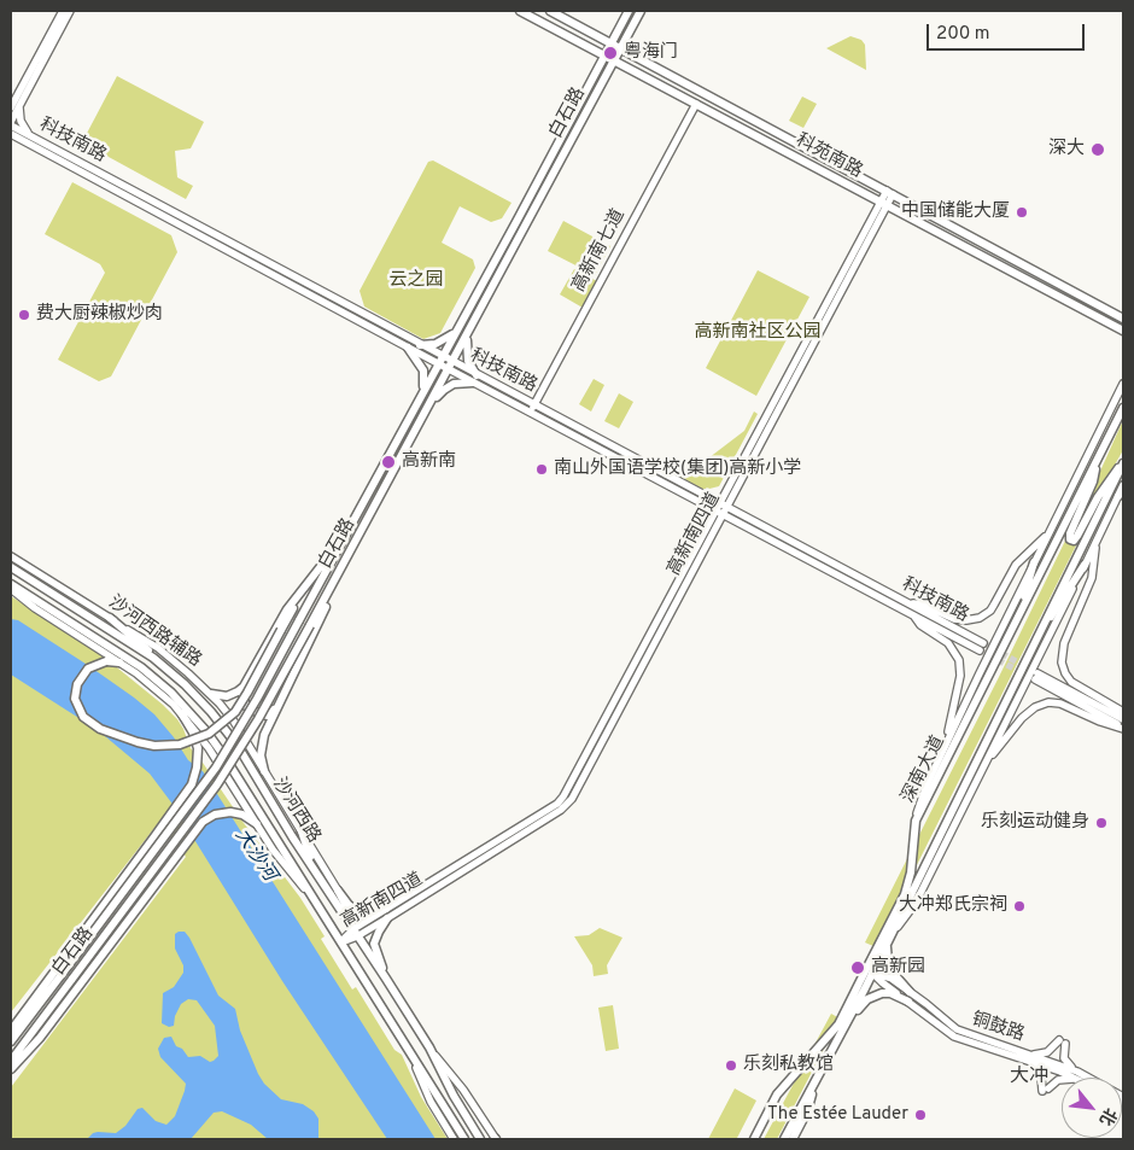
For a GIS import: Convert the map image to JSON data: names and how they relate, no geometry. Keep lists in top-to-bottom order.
{
  "streets": {
    "main road": [
      "白石路",
      "科技南路",
      "科苑南路",
      "高新南七道",
      "高新南四道",
      "沙河西路辅路",
      "深南大道",
      "沙河西路",
      "铜鼓路"
    ]
  },
  "crossings": [
    ["白石路", "科技南路"],
    ["白石路", "科苑南路"],
    ["科技南路", "高新南七道"],
    ["科技南路", "高新南四道"],
    ["科苑南路", "高新南七道"],
    ["科苑南路", "高新南四道"],
    ["高新南四道", "沙河西路"],
    ["沙河西路辅路", "沙河西路"],
    ["深南大道", "铜鼓路"]
  ],
  "districts": ["大冲"],
  "water": ["大沙河"],
  "parks": ["云之园", "高新南社区公园"],
  "places": [
    "粤海门",
    "深大",
    "中国储能大厦",
    "费大厨·辣椒炒肉",
    "高新南",
    "南山外国语学校(集团)高新小学",
    "乐刻·运动健身",
    "大冲郑氏宗祠",
    "高新园",
    "乐刻·私教馆",
    "The Estée Lauder"
  ],
  "scale_bar": "200 m",
  "north": "bottom right"
}
